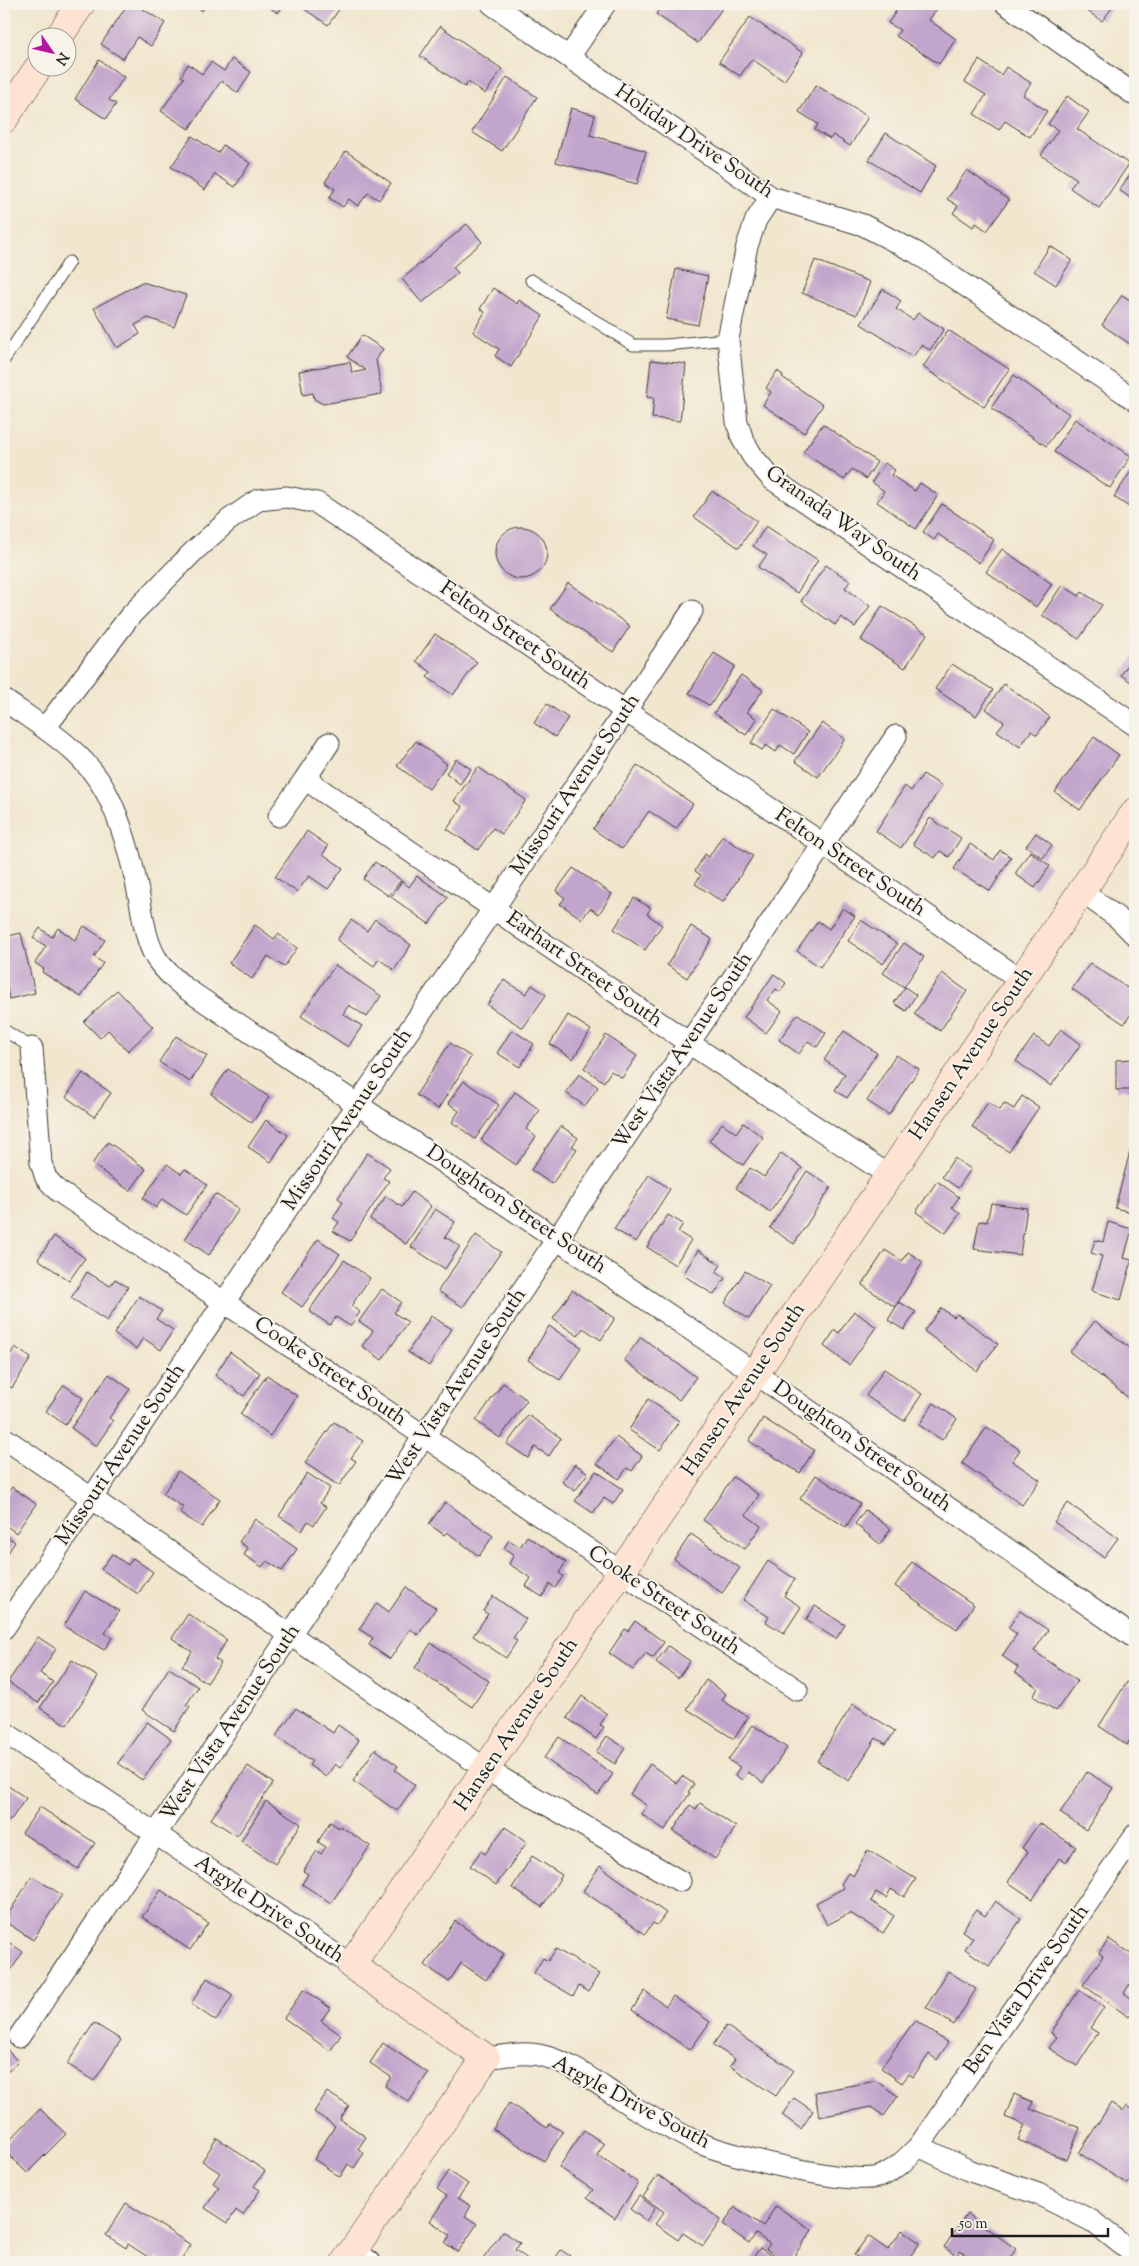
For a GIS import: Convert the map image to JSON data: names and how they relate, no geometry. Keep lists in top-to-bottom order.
{
  "streets": {
    "street": [
      "Holiday Drive South",
      "Granada Way South",
      "Felton Street South",
      "Missouri Avenue South",
      "Earhart Street South",
      "West Vista Avenue South",
      "Hansen Avenue South",
      "Doughton Street South",
      "Cooke Street South",
      "Argyle Drive South",
      "Ben Vista Drive South"
    ]
  },
  "crossings": [
    ["Holiday Drive South", "Granada Way South"],
    ["Felton Street South", "Missouri Avenue South"],
    ["Felton Street South", "West Vista Avenue South"],
    ["Felton Street South", "Hansen Avenue South"],
    ["Felton Street South", "Doughton Street South"],
    ["Missouri Avenue South", "Earhart Street South"],
    ["Missouri Avenue South", "Doughton Street South"],
    ["Missouri Avenue South", "Cooke Street South"],
    ["Earhart Street South", "West Vista Avenue South"],
    ["Earhart Street South", "Hansen Avenue South"],
    ["West Vista Avenue South", "Doughton Street South"],
    ["West Vista Avenue South", "Cooke Street South"],
    ["West Vista Avenue South", "Argyle Drive South"],
    ["Hansen Avenue South", "Doughton Street South"],
    ["Hansen Avenue South", "Cooke Street South"],
    ["Hansen Avenue South", "Argyle Drive South"],
    ["Argyle Drive South", "Ben Vista Drive South"]
  ],
  "scale_bar": "50 m",
  "north": "bottom right"
}
